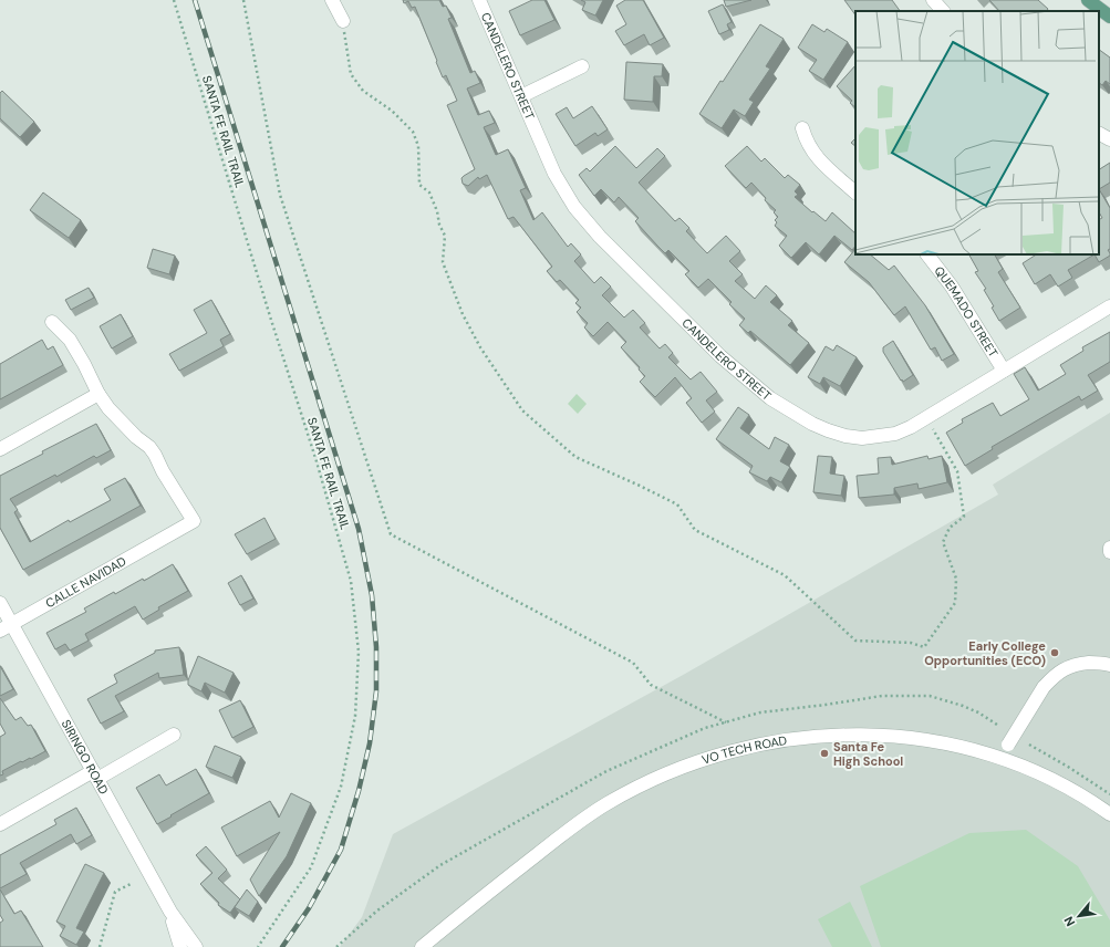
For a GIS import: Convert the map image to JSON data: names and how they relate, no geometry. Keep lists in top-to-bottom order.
{
  "streets": {
    "street": [
      "CANDELERO STREET",
      "QUEMADO STREET",
      "CALLE NAVIDAD",
      "VO TECH ROAD",
      "SIRINGO ROAD"
    ],
    "path": ["SANTA FE RAIL TRAIL"]
  },
  "crossings": [
    ["CANDELERO STREET", "QUEMADO STREET"],
    ["CALLE NAVIDAD", "SIRINGO ROAD"]
  ],
  "places": ["Early College Opportunities (ECO)", "Santa Fe High School"],
  "north": "bottom left"
}
